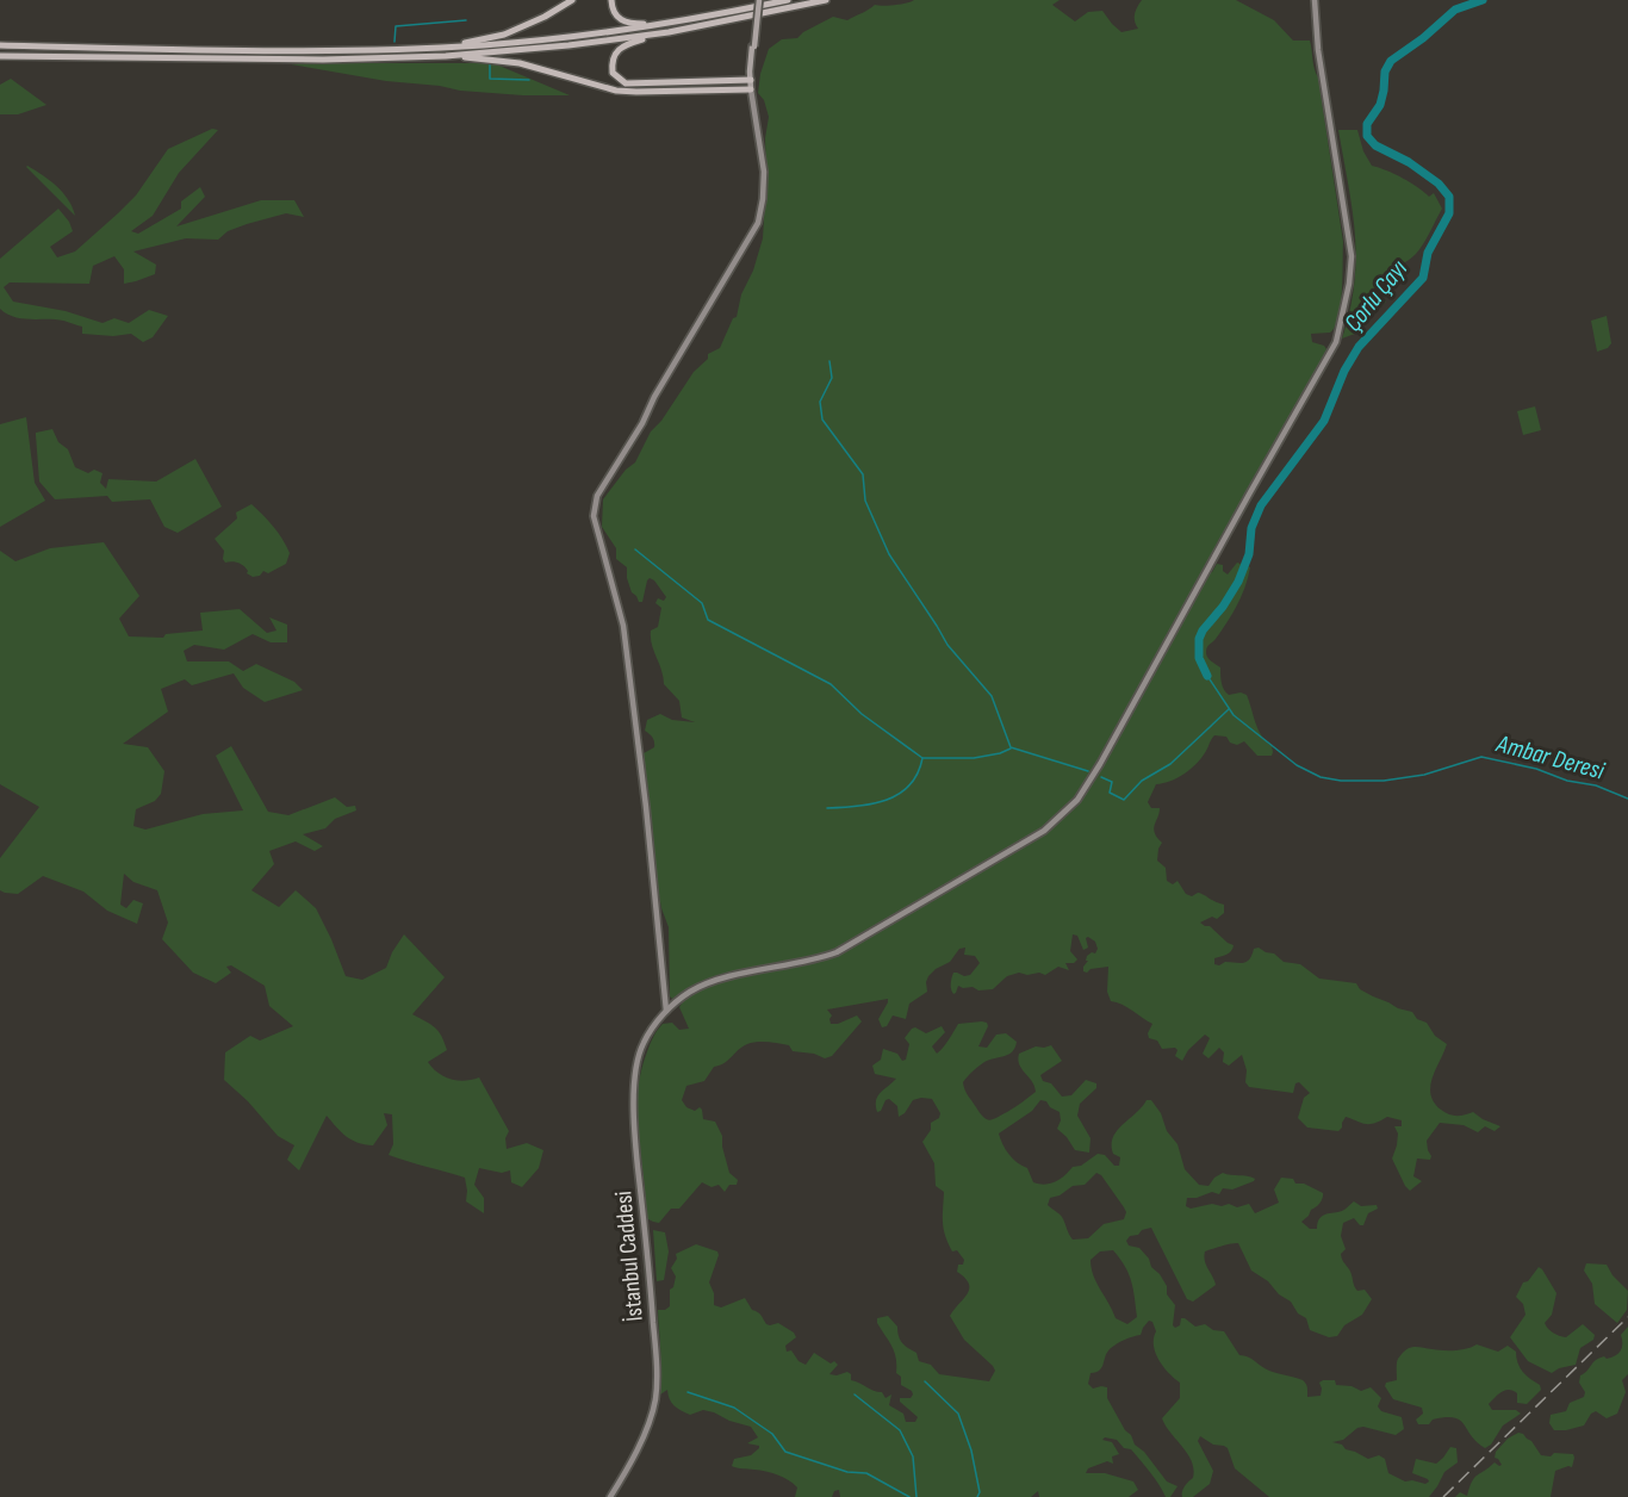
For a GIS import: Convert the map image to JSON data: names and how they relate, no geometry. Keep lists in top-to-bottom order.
{
  "streets": {
    "street": ["İstanbul Caddesi"]
  },
  "water": ["Çorlu Çayı", "Ambar Deresi"]
}
